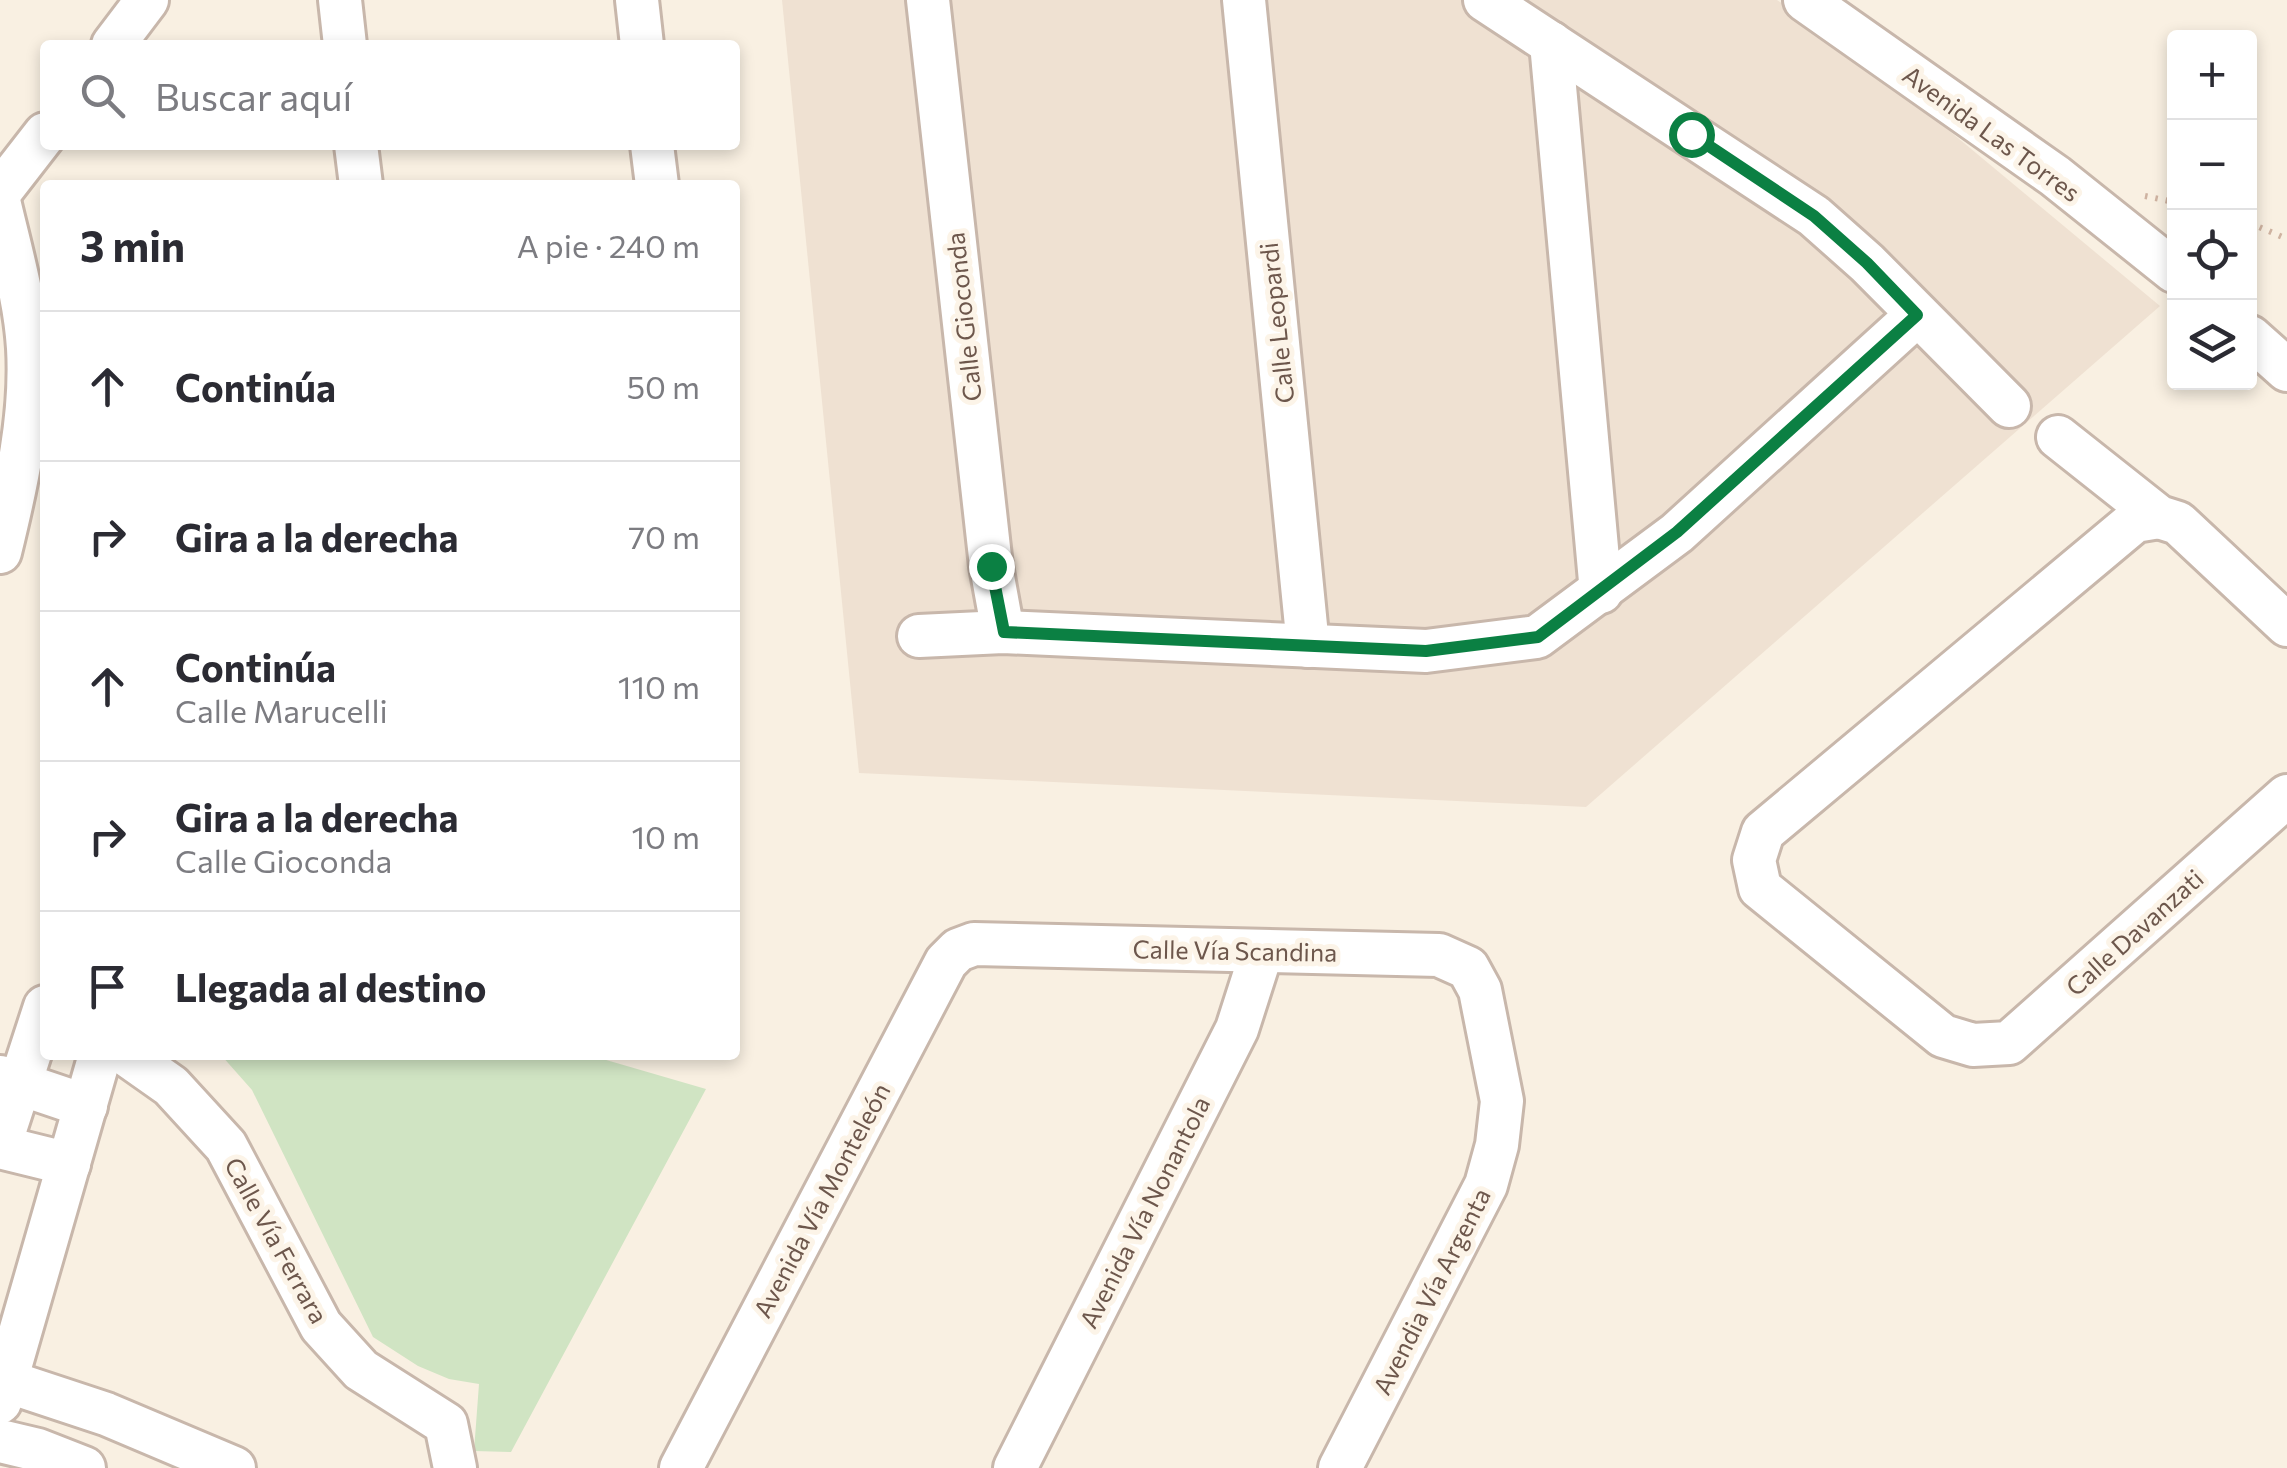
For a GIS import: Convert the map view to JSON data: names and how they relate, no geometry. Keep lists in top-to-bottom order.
{
  "streets": {
    "street": [
      "Avenida Las Torres",
      "Calle Gioconda",
      "Calle Leopardi",
      "Calle Davanzati",
      "Calle Vía Scandina",
      "Avenida Vía Monteleón",
      "Avenida Vía Nonantola",
      "Calle Vía Ferrara",
      "Avendia Vía Argenta"
    ]
  },
  "crossings": [
    ["Calle Vía Scandina", "Avenida Vía Monteleón"],
    ["Calle Vía Scandina", "Avenida Vía Nonantola"],
    ["Calle Vía Scandina", "Avendia Vía Argenta"]
  ],
  "page": {
    "map_buttons": ["+", "−"],
    "search": "Buscar aquí",
    "heading": ["3 min", "A pie · 240 m"],
    "list": [
      ["Continúa", "50 m"],
      ["Gira a la derecha", "70 m"],
      ["Continúa", "Calle Marucelli", "110 m"],
      ["Gira a la derecha", "Calle Gioconda", "10 m"],
      "Llegada al destino"
    ]
  }
}
